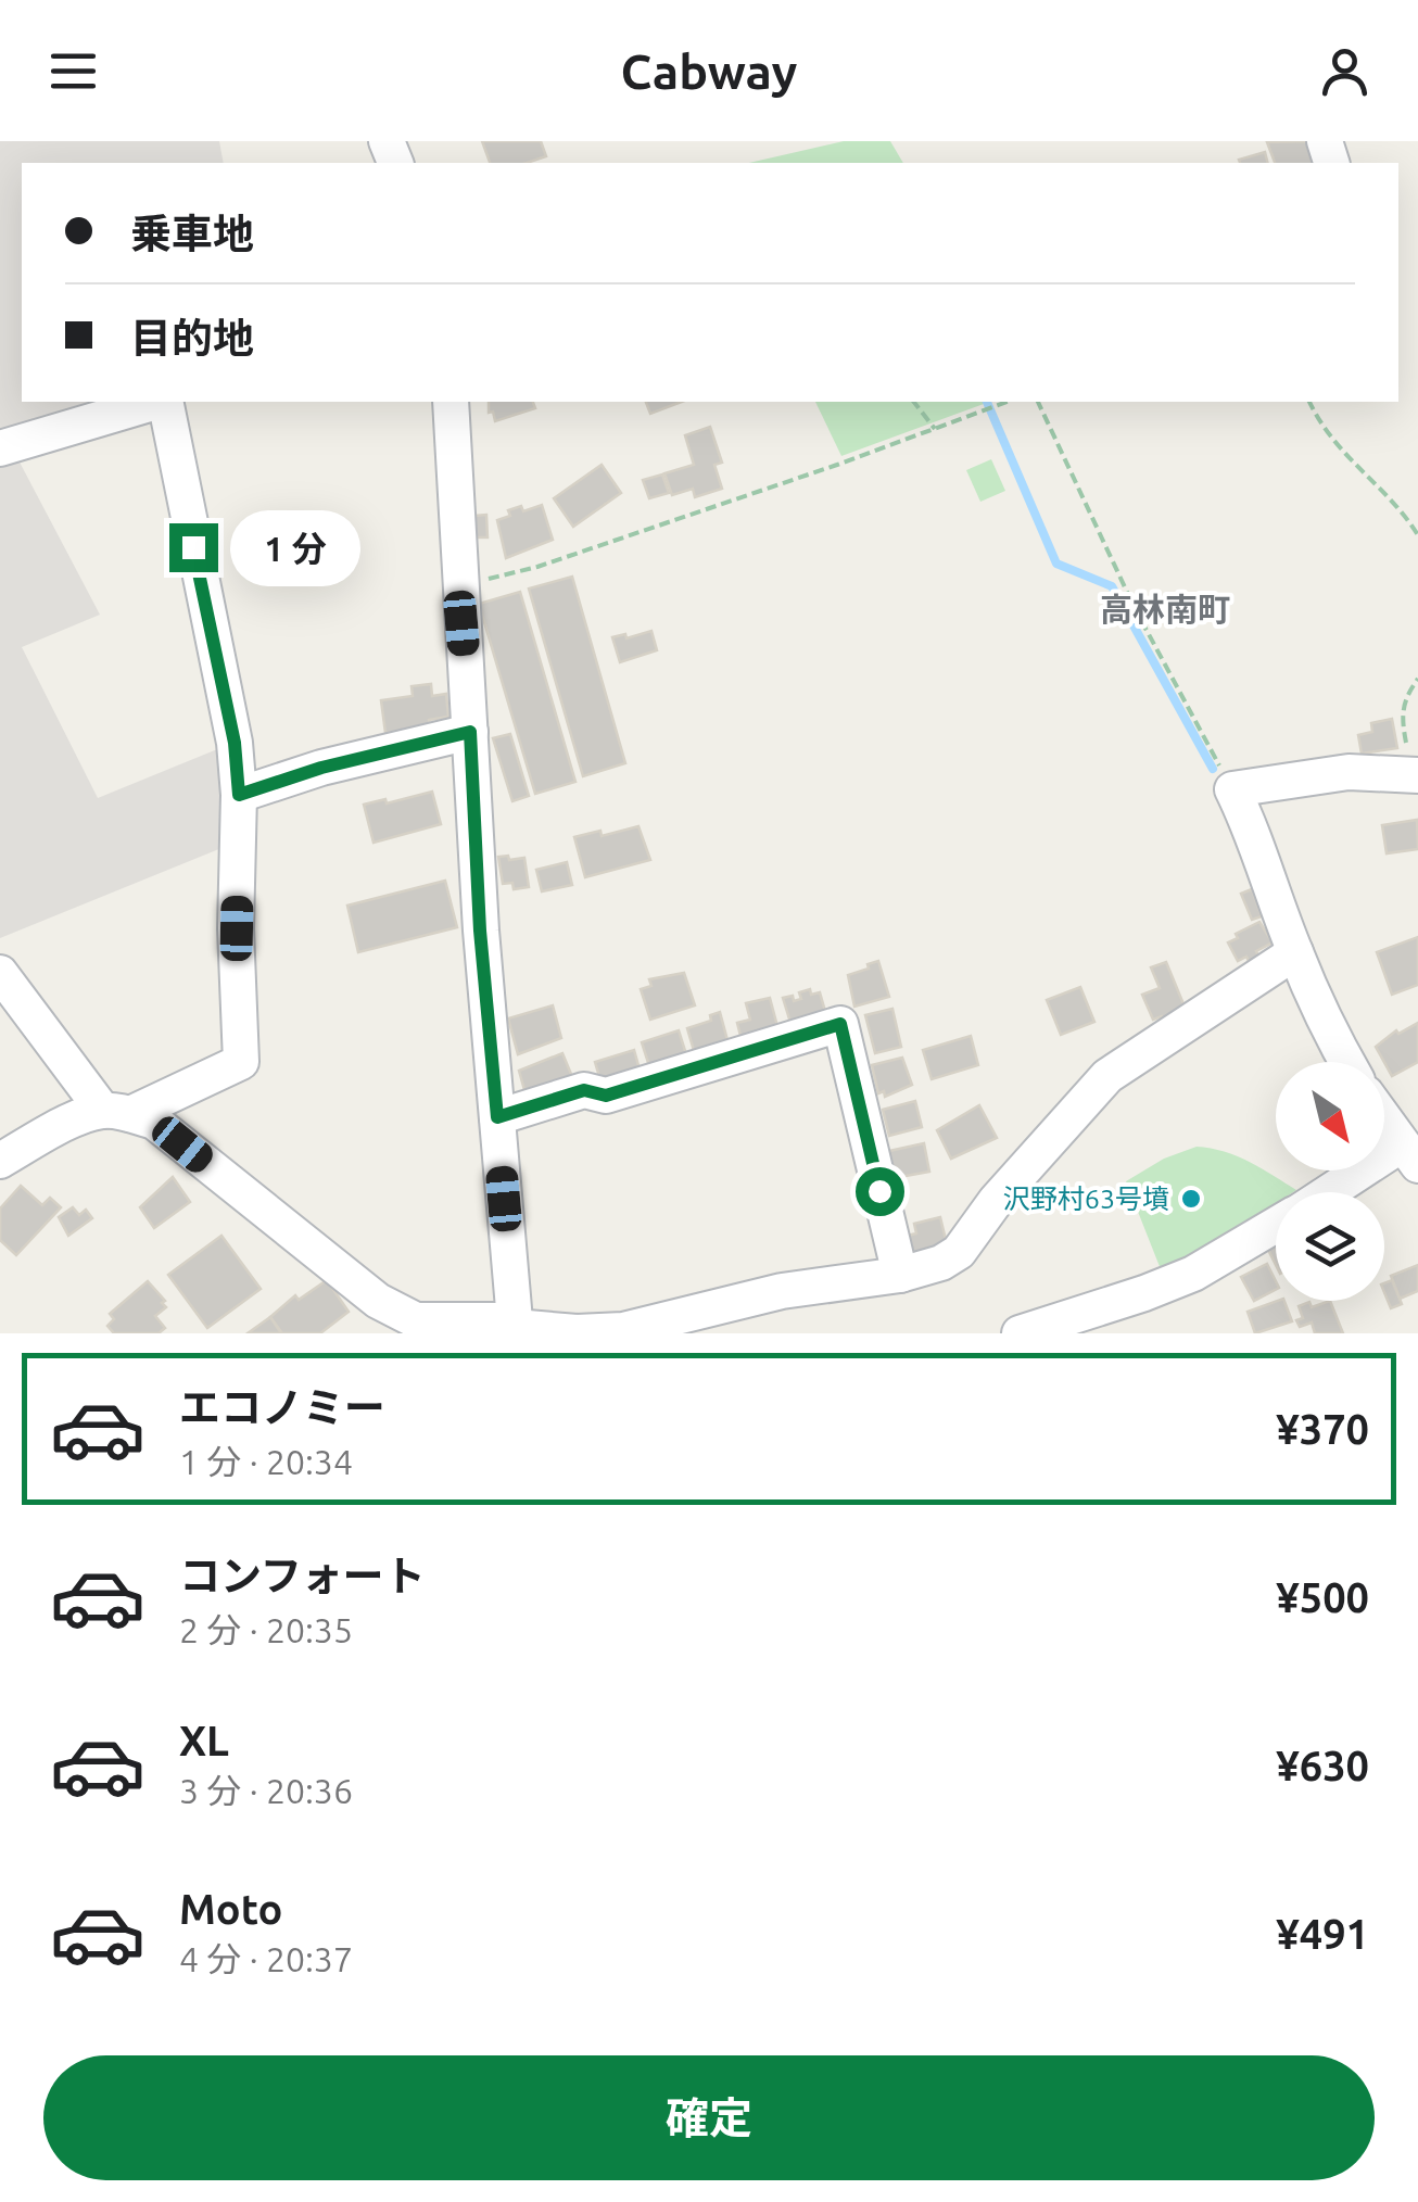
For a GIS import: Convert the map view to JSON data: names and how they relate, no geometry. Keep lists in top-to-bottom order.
{
  "districts": ["高林南町"],
  "places": ["沢野村63号墳"],
  "north": "bottom right",
  "page": {
    "header": "Cabway",
    "banner": ["乗車地", "目的地"],
    "bubble": "1 分",
    "list": [
      {
        "name": "エコノミー",
        "note": "1 分 · 20:34",
        "value": "¥370"
      },
      {
        "name": "コンフォート",
        "note": "2 分 · 20:35",
        "value": "¥500"
      },
      {
        "name": "XL",
        "note": "3 分 · 20:36",
        "value": "¥630"
      },
      {
        "name": "Moto",
        "note": "4 分 · 20:37",
        "value": "¥491"
      }
    ],
    "buttons": "確定"
  }
}
